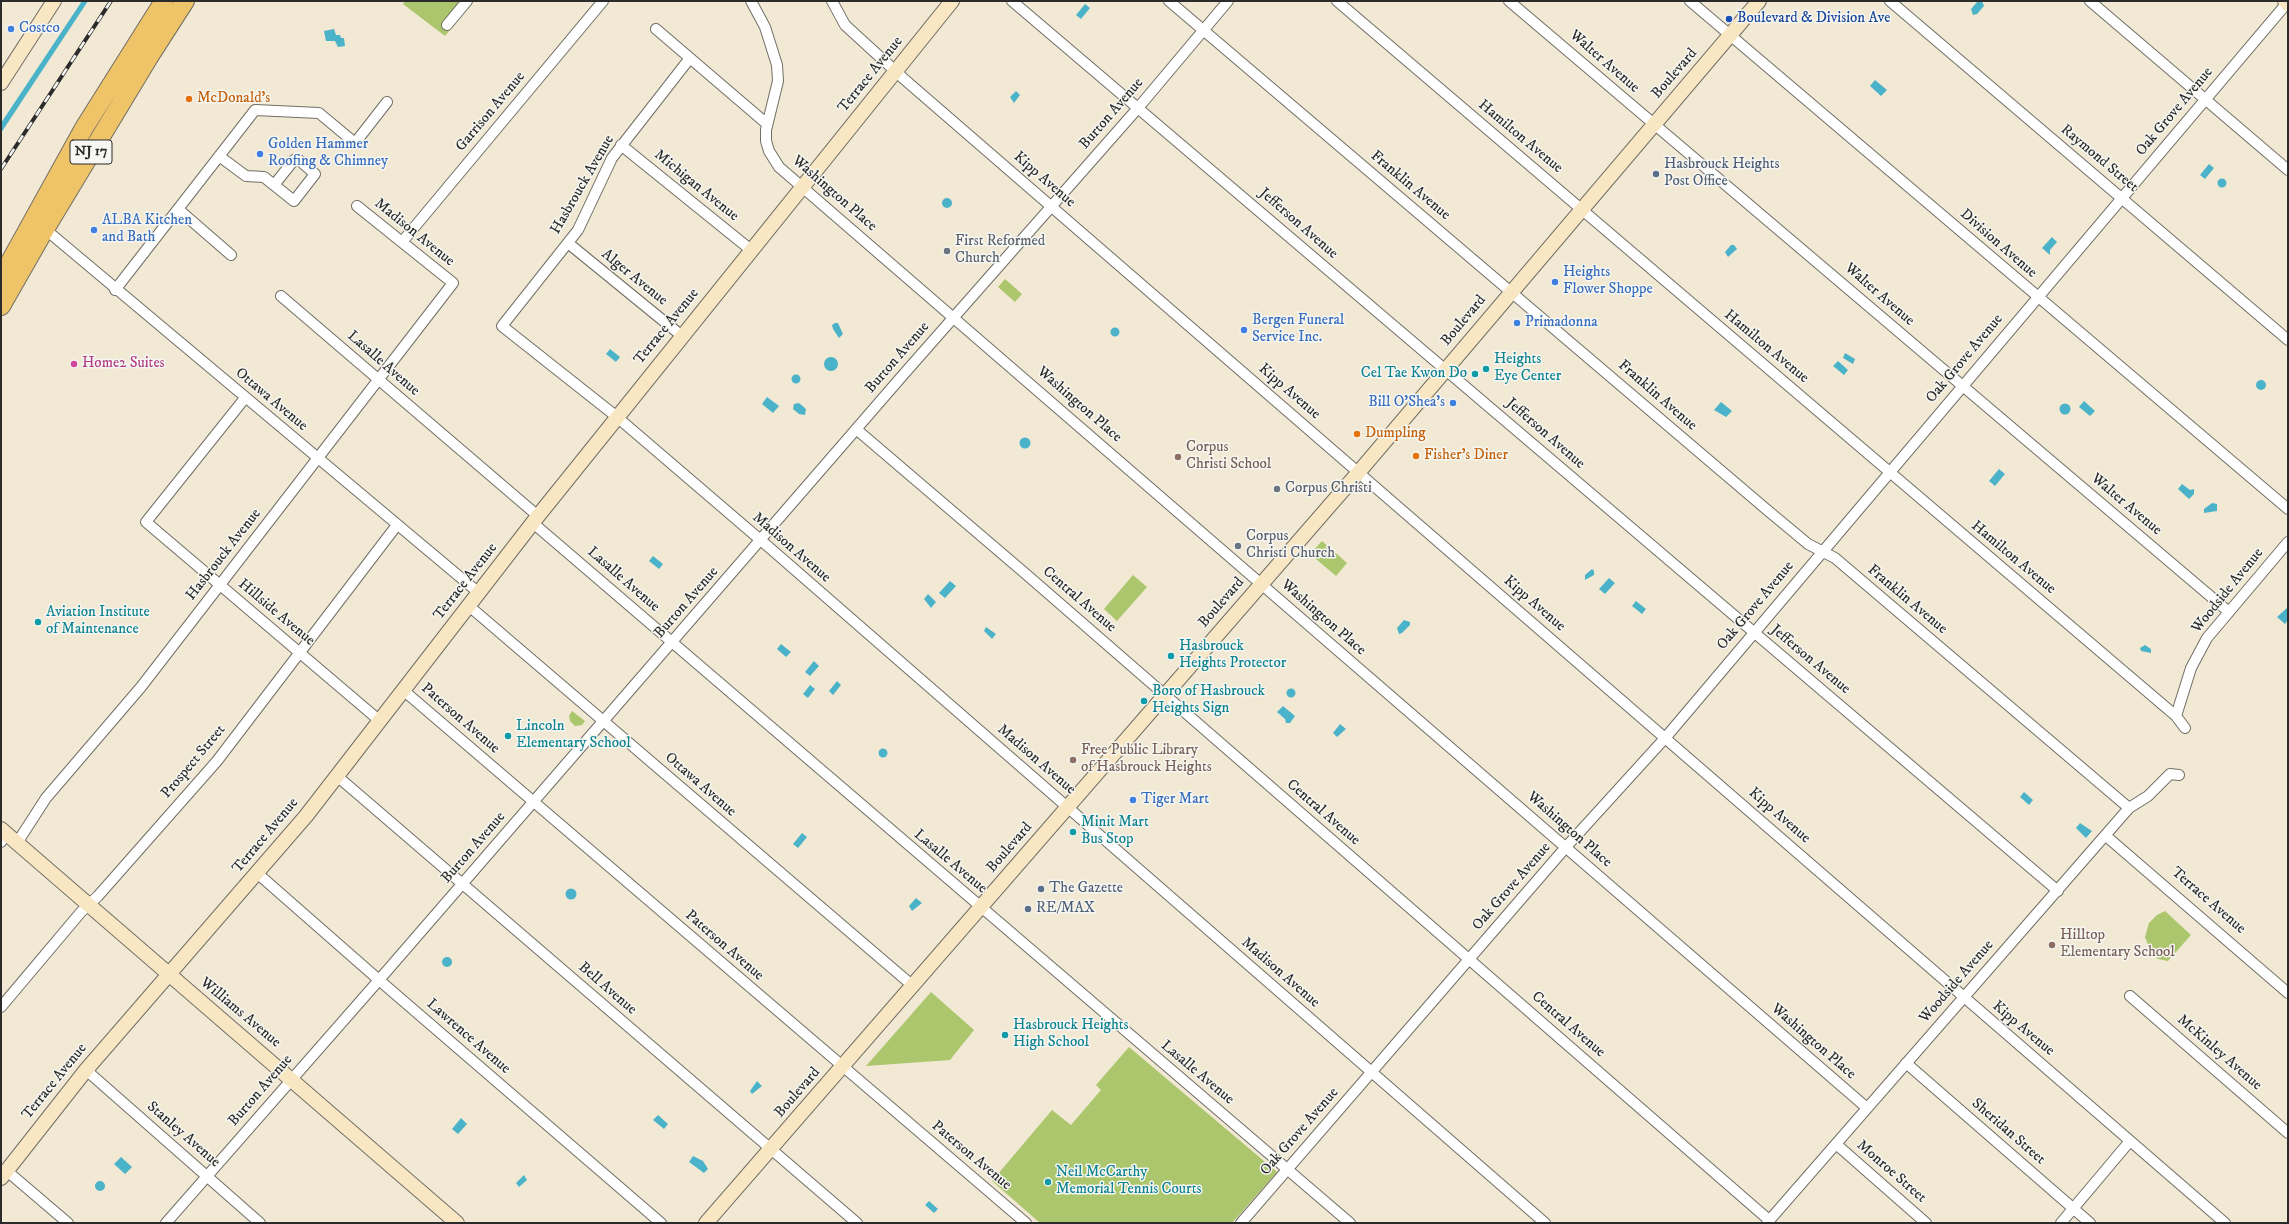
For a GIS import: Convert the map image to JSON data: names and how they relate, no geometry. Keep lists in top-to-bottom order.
{
  "streets": {
    "highway": ["NJ 17"],
    "street": [
      "Walter Avenue",
      "Boulevard",
      "Terrace Avenue",
      "Garrison Avenue",
      "Oak Grove Avenue",
      "Burton Avenue",
      "Hamilton Avenue",
      "Raymond Street",
      "Kipp Avenue",
      "Hasbrouck Avenue",
      "Michigan Avenue",
      "Franklin Avenue",
      "Washington Place",
      "Jefferson Avenue",
      "Madison Avenue",
      "Division Avenue",
      "Alger Avenue",
      "Lasalle Avenue",
      "Ottawa Avenue",
      "Woodside Avenue",
      "Central Avenue",
      "Hillside Avenue",
      "Paterson Avenue",
      "Prospect Street",
      "Bell Avenue",
      "Williams Avenue",
      "Lawrence Avenue",
      "McKinley Avenue",
      "Sheridan Street",
      "Stanley Avenue",
      "Monroe Street"
    ]
  },
  "crossings": [
    ["Walter Avenue", "Boulevard"],
    ["Walter Avenue", "Oak Grove Avenue"],
    ["Walter Avenue", "Woodside Avenue"],
    ["Boulevard", "Hamilton Avenue"],
    ["Boulevard", "Kipp Avenue"],
    ["Boulevard", "Franklin Avenue"],
    ["Boulevard", "Washington Place"],
    ["Boulevard", "Jefferson Avenue"],
    ["Boulevard", "Madison Avenue"],
    ["Boulevard", "Division Avenue"],
    ["Boulevard", "Lasalle Avenue"],
    ["Boulevard", "Ottawa Avenue"],
    ["Boulevard", "Central Avenue"],
    ["Boulevard", "Paterson Avenue"],
    ["Boulevard", "Bell Avenue"],
    ["Terrace Avenue", "Kipp Avenue"],
    ["Terrace Avenue", "Michigan Avenue"],
    ["Terrace Avenue", "Washington Place"],
    ["Terrace Avenue", "Madison Avenue"],
    ["Terrace Avenue", "Alger Avenue"],
    ["Terrace Avenue", "Lasalle Avenue"],
    ["Terrace Avenue", "Ottawa Avenue"],
    ["Terrace Avenue", "Woodside Avenue"],
    ["Terrace Avenue", "Hillside Avenue"],
    ["Terrace Avenue", "Paterson Avenue"],
    ["Terrace Avenue", "Bell Avenue"],
    ["Terrace Avenue", "Williams Avenue"],
    ["Terrace Avenue", "Lawrence Avenue"],
    ["Terrace Avenue", "Stanley Avenue"],
    ["Garrison Avenue", "Madison Avenue"],
    ["Oak Grove Avenue", "Hamilton Avenue"],
    ["Oak Grove Avenue", "Raymond Street"],
    ["Oak Grove Avenue", "Kipp Avenue"],
    ["Oak Grove Avenue", "Franklin Avenue"],
    ["Oak Grove Avenue", "Washington Place"],
    ["Oak Grove Avenue", "Jefferson Avenue"],
    ["Oak Grove Avenue", "Madison Avenue"],
    ["Oak Grove Avenue", "Division Avenue"],
    ["Oak Grove Avenue", "Lasalle Avenue"],
    ["Oak Grove Avenue", "Central Avenue"],
    ["Burton Avenue", "Kipp Avenue"],
    ["Burton Avenue", "Franklin Avenue"],
    ["Burton Avenue", "Washington Place"],
    ["Burton Avenue", "Jefferson Avenue"],
    ["Burton Avenue", "Madison Avenue"],
    ["Burton Avenue", "Lasalle Avenue"],
    ["Burton Avenue", "Ottawa Avenue"],
    ["Burton Avenue", "Central Avenue"],
    ["Burton Avenue", "Paterson Avenue"],
    ["Burton Avenue", "Bell Avenue"],
    ["Burton Avenue", "Williams Avenue"],
    ["Burton Avenue", "Lawrence Avenue"],
    ["Burton Avenue", "Stanley Avenue"],
    ["Hamilton Avenue", "Woodside Avenue"],
    ["NJ 17", "Ottawa Avenue"],
    ["Kipp Avenue", "Woodside Avenue"],
    ["Hasbrouck Avenue", "Michigan Avenue"],
    ["Hasbrouck Avenue", "Madison Avenue"],
    ["Hasbrouck Avenue", "Alger Avenue"],
    ["Hasbrouck Avenue", "Lasalle Avenue"],
    ["Hasbrouck Avenue", "Ottawa Avenue"],
    ["Hasbrouck Avenue", "Hillside Avenue"],
    ["Hasbrouck Avenue", "Williams Avenue"],
    ["Franklin Avenue", "Woodside Avenue"],
    ["Washington Place", "Woodside Avenue"],
    ["Jefferson Avenue", "Woodside Avenue"],
    ["Ottawa Avenue", "Hillside Avenue"],
    ["Ottawa Avenue", "Prospect Street"],
    ["Woodside Avenue", "Central Avenue"],
    ["Woodside Avenue", "Sheridan Street"],
    ["Woodside Avenue", "Monroe Street"],
    ["Hillside Avenue", "Prospect Street"],
    ["Prospect Street", "Williams Avenue"]
  ],
  "places": [
    "Boulevard & Division Ave",
    "Costco",
    "McDonald's",
    "Golden Hammer Roofing & Chimney",
    "Hasbrouck Heights Post Office",
    "ALBA Kitchen and Bath",
    "First Reformed Church",
    "Heights Flower Shoppe",
    "Primadonna",
    "Bergen Funeral Service Inc.",
    "Home2 Suites",
    "Heights Eye Center",
    "Cel Tae Kwon Do",
    "Bill O'Shea's",
    "Dumpling",
    "Fisher's Diner",
    "Corpus Christi School",
    "Corpus Christi",
    "Corpus Christi Church",
    "Aviation Institute of Maintenance",
    "Hasbrouck Heights Protector",
    "Boro of Hasbrouck Heights Sign",
    "Lincoln Elementary School",
    "Free Public Library of Hasbrouck Heights",
    "Tiger Mart",
    "Minit Mart Bus Stop",
    "The Gazette",
    "RE/MAX",
    "Hilltop Elementary School",
    "Hasbrouck Heights High School",
    "Neil McCarthy Memorial Tennis Courts"
  ]
}
